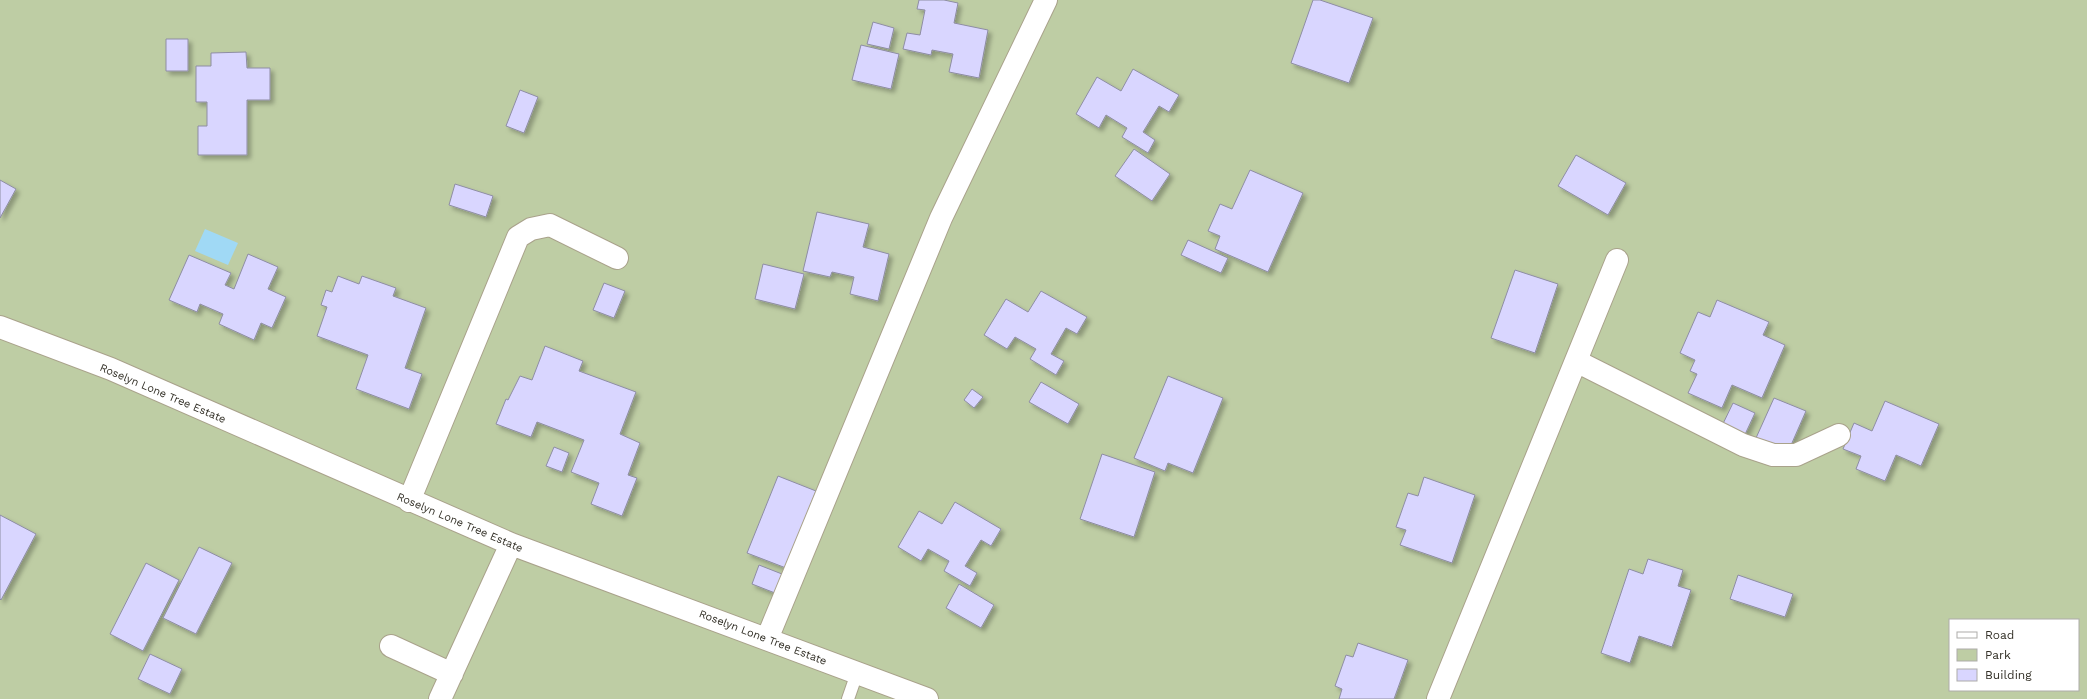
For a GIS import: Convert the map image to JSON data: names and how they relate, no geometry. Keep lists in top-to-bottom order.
{
  "streets": {
    "street": ["Roselyn Lone Tree Estate"]
  },
  "legend": ["Road", "Park", "Building"]
}
